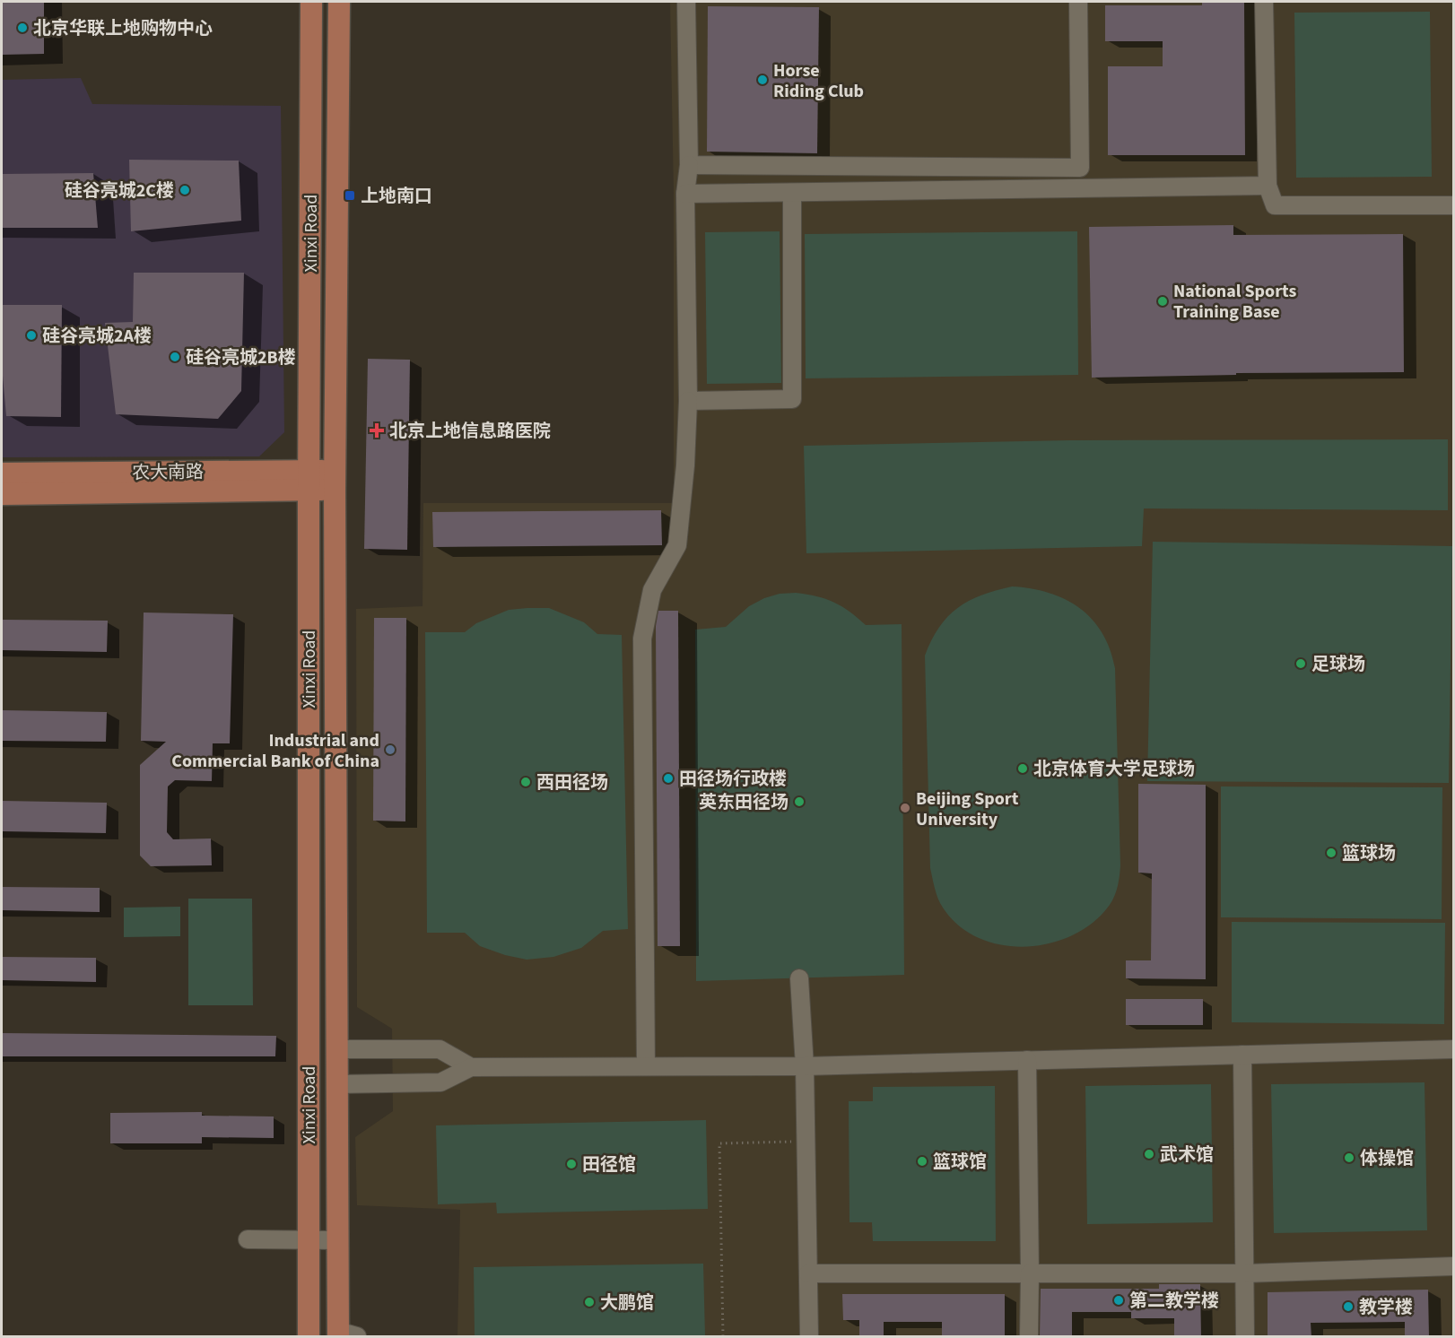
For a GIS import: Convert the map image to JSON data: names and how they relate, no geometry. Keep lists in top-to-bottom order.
{
  "streets": {
    "main road": ["Xinxi Road", "农大南路"]
  },
  "crossings": [
    ["Xinxi Road", "农大南路"]
  ],
  "places": {
    "other": [
      "北京华联上地购物中心",
      "Horse Riding Club",
      "硅谷亮城2C楼",
      "National Sports Training Base",
      "硅谷亮城2A楼",
      "硅谷亮城2B楼",
      "足球场",
      "Industrial and Commercial Bank of China",
      "北京体育大学足球场",
      "田径场行政楼",
      "西田径场",
      "英东田径场",
      "Beijing Sport University",
      "篮球场",
      "武术馆",
      "体操馆",
      "篮球馆",
      "田径馆",
      "第二教学楼",
      "大鹏馆",
      "教学楼"
    ],
    "transit": ["上地南口"],
    "health": ["北京上地信息路医院"]
  }
}
